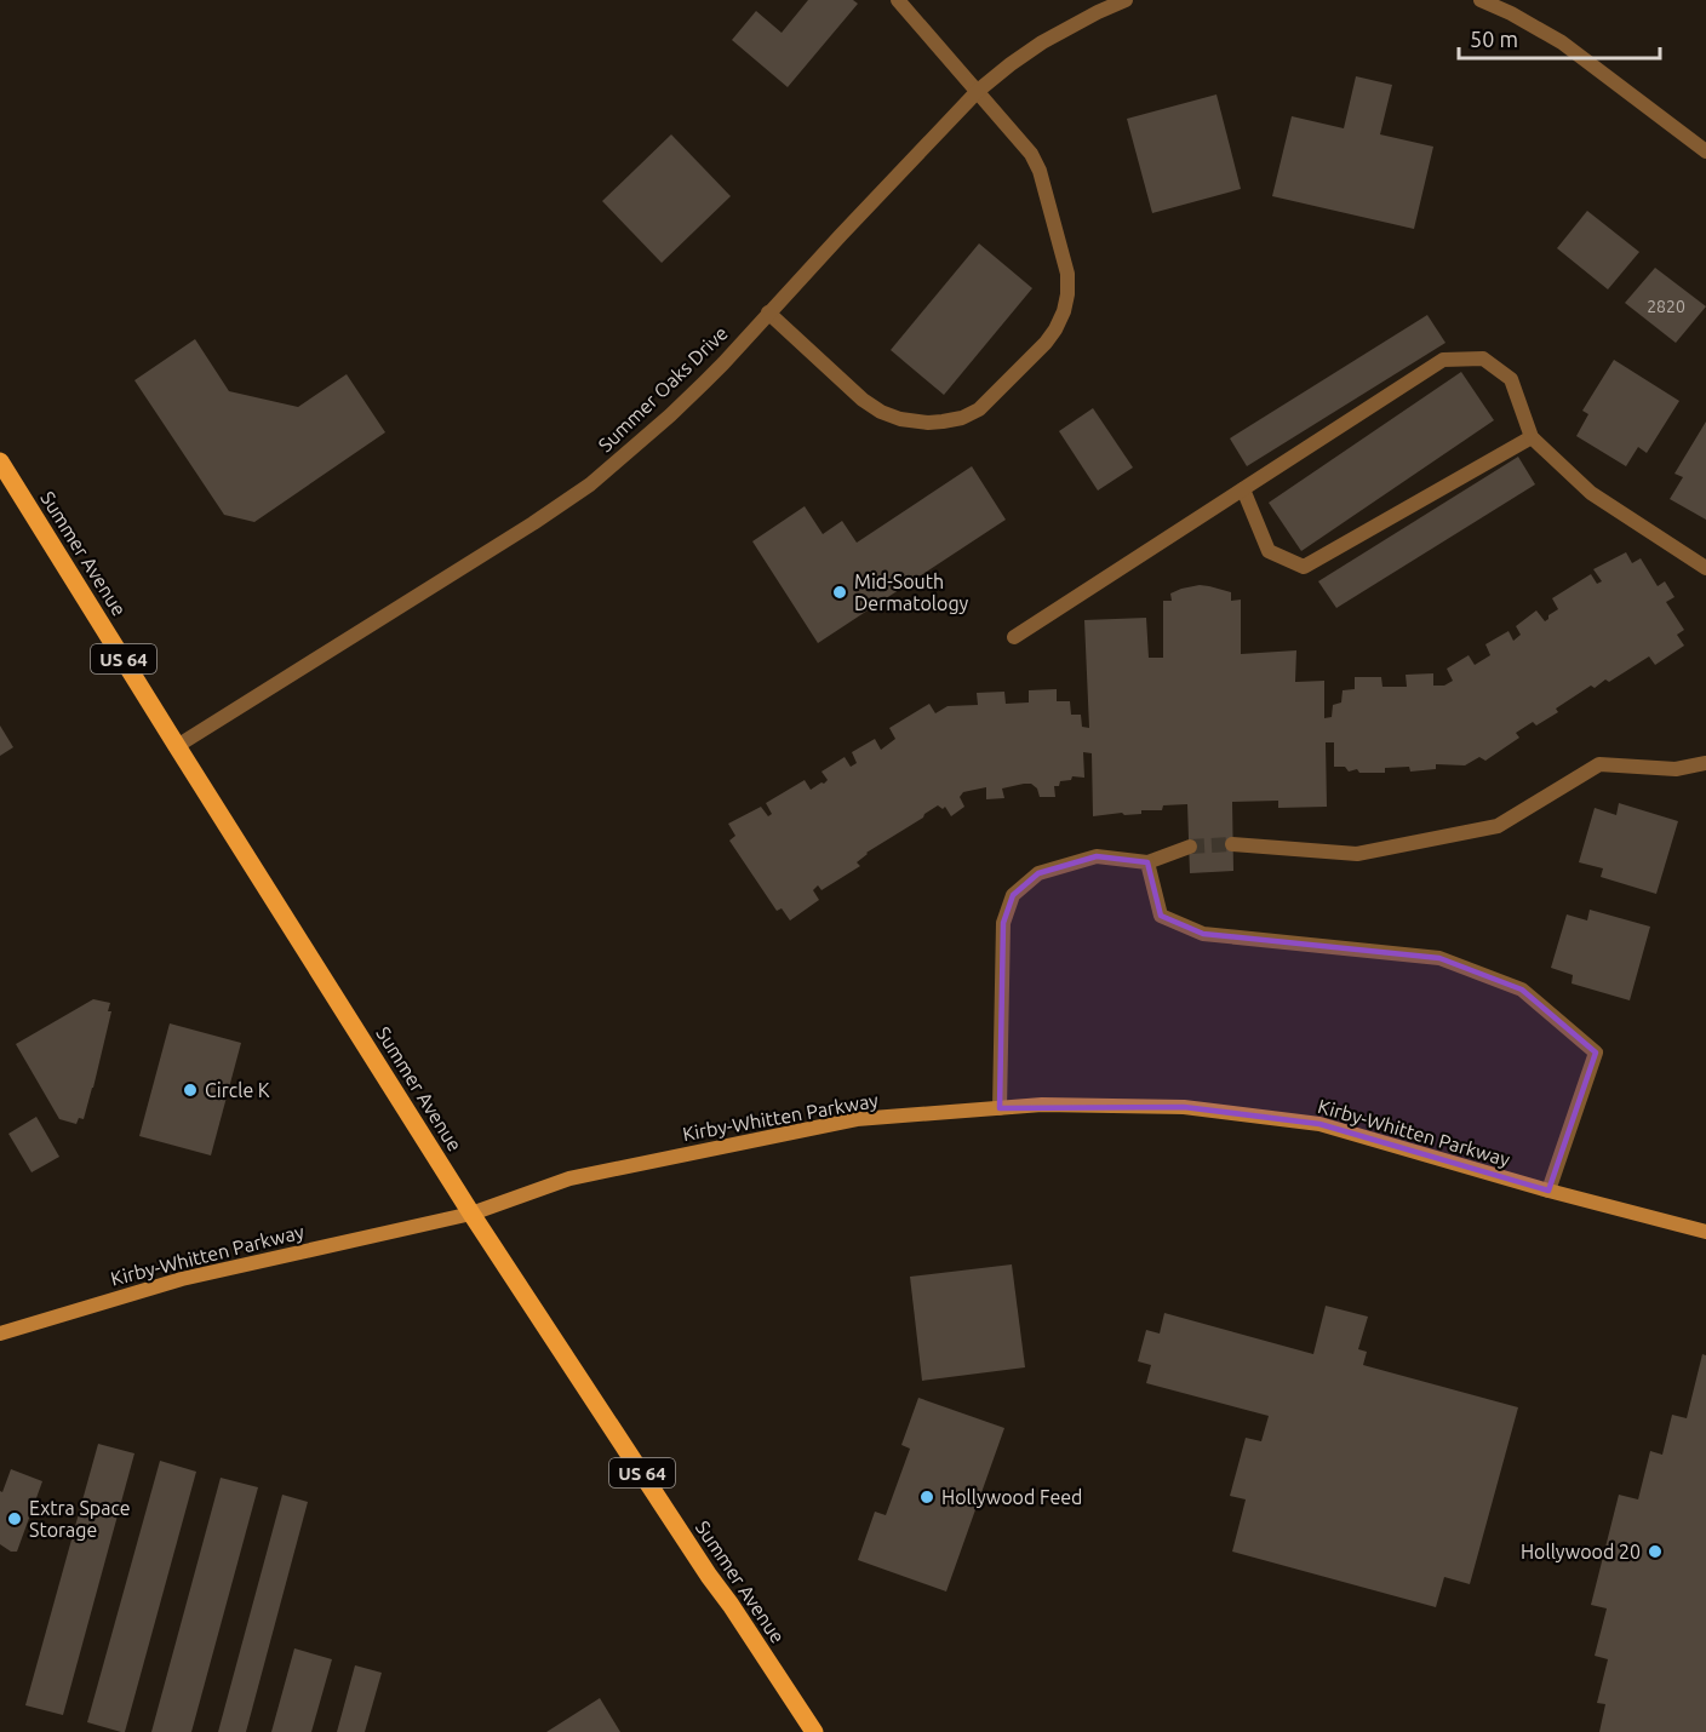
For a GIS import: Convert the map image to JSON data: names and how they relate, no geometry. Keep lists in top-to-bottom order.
{
  "streets": {
    "main road": ["Summer Avenue", "US 64", "Kirby-Whitten Parkway"],
    "street": ["Summer Oaks Drive"]
  },
  "crossings": [
    ["Summer Oaks Drive", "Summer Avenue"],
    ["Summer Avenue", "Kirby-Whitten Parkway"]
  ],
  "places": [
    "Mid-South Dermatology",
    "Circle K",
    "Hollywood Feed",
    "Extra Space Storage",
    "Hollywood 20"
  ],
  "house_numbers": ["2820"],
  "scale_bar": "50 m"
}
